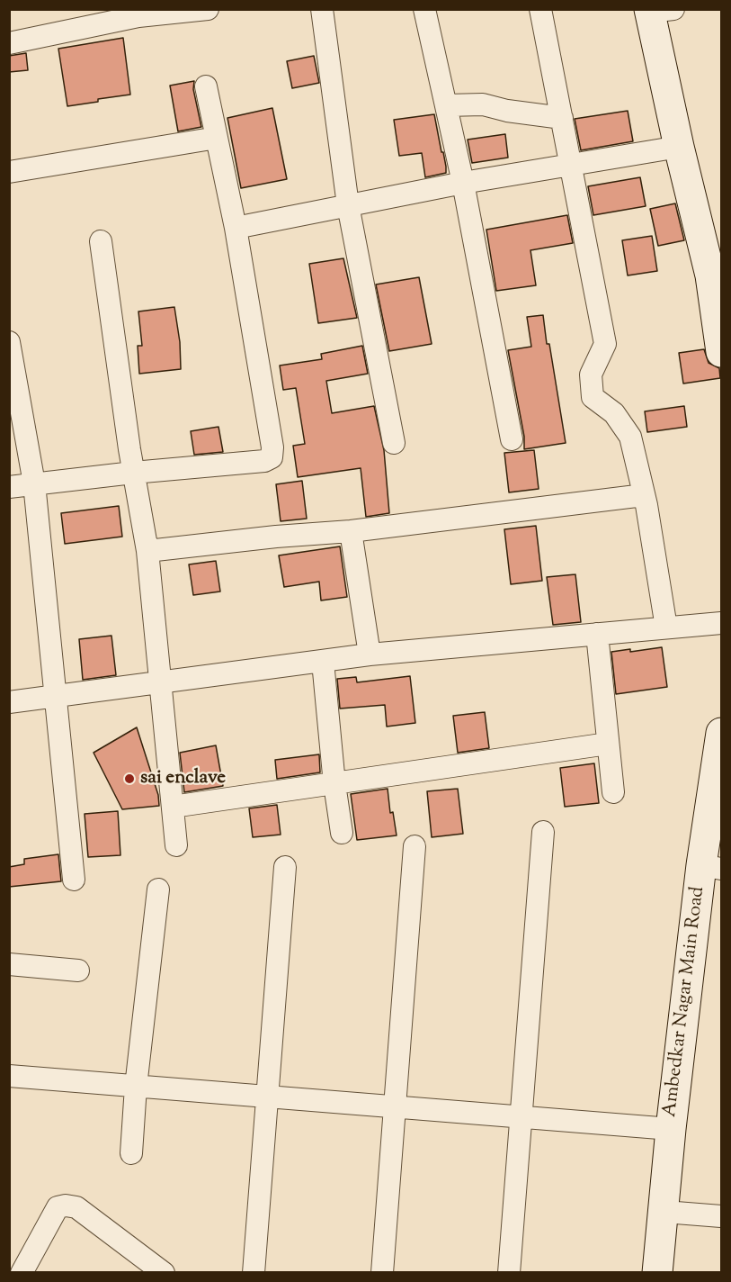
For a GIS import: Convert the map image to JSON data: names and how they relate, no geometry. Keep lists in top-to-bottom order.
{
  "streets": {
    "street": ["Ambedkar Nagar Main Road"]
  },
  "places": ["sai enclave"]
}
